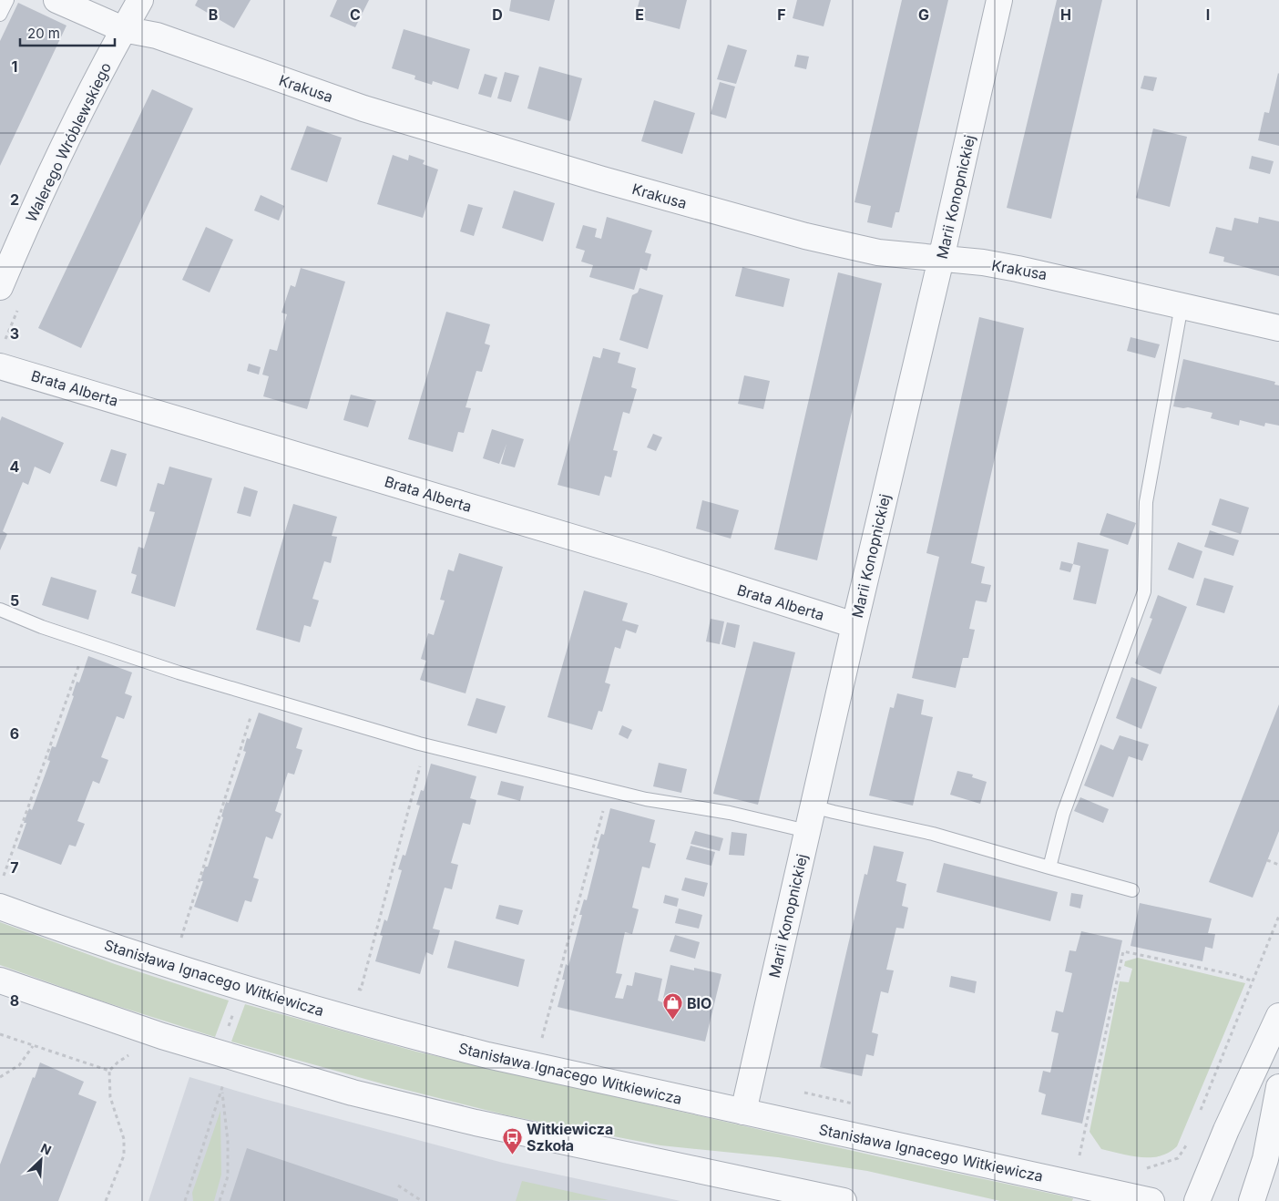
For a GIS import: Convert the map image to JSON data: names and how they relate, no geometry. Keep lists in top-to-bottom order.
{
  "streets": {
    "street": [
      "Krakusa",
      "Walerego Wróblewskiego",
      "Marii Konopnickiej",
      "Brata Alberta",
      "Stanisława Ignacego Witkiewicza"
    ]
  },
  "crossings": [
    ["Krakusa", "Walerego Wróblewskiego"],
    ["Krakusa", "Marii Konopnickiej"],
    ["Marii Konopnickiej", "Brata Alberta"],
    ["Marii Konopnickiej", "Stanisława Ignacego Witkiewicza"]
  ],
  "places": {
    "shop": ["BIO"],
    "bus stop": ["Witkiewicza Szkoła"]
  },
  "scale_bar": "20 m",
  "north": "top right",
  "grid": {
    "columns": [
      "B",
      "C",
      "D",
      "E",
      "F",
      "G",
      "H",
      "I"
    ],
    "rows": [
      "1",
      "2",
      "3",
      "4",
      "5",
      "6",
      "7",
      "8"
    ]
  }
}
